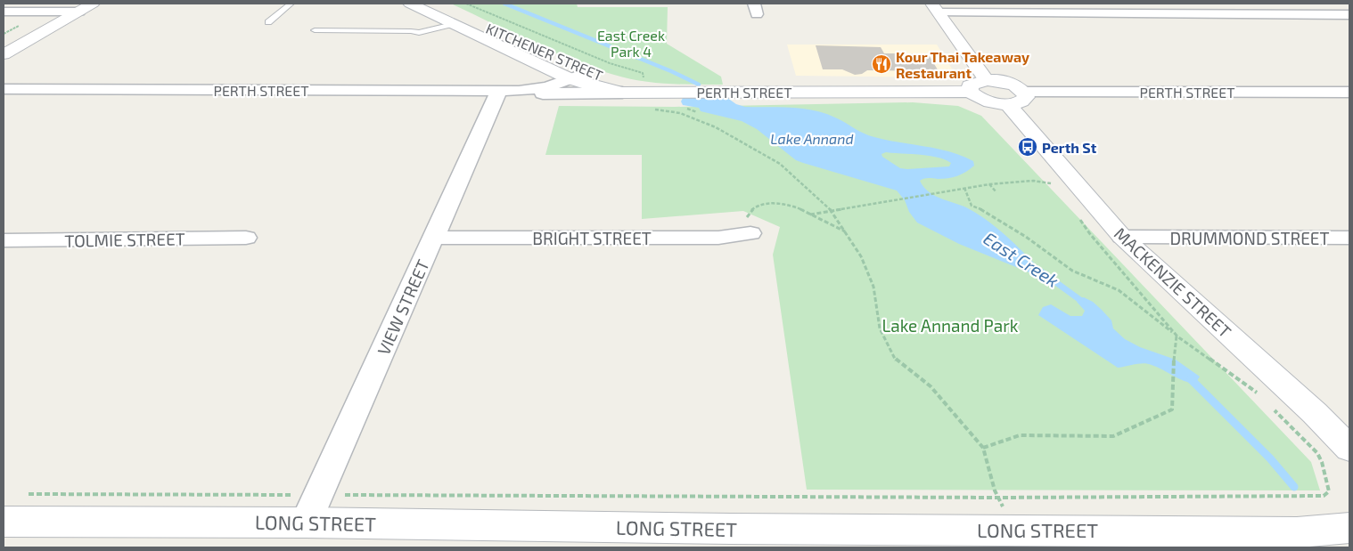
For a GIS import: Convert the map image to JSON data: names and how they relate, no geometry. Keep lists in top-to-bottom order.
{
  "streets": {
    "main road": [
      "KITCHENER STREET",
      "PERTH STREET",
      "MACKENZIE STREET",
      "LONG STREET"
    ],
    "street": [
      "BRIGHT STREET",
      "DRUMMOND STREET",
      "TOLMIE STREET",
      "VIEW STREET"
    ]
  },
  "crossings": [
    ["KITCHENER STREET", "PERTH STREET"],
    ["PERTH STREET", "MACKENZIE STREET"],
    ["PERTH STREET", "VIEW STREET"],
    ["BRIGHT STREET", "VIEW STREET"],
    ["DRUMMOND STREET", "MACKENZIE STREET"],
    ["VIEW STREET", "LONG STREET"]
  ],
  "water": ["Lake Annand", "East Creek"],
  "parks": ["East Creek Park 4", "Lake Annand Park"],
  "places": {
    "restaurant": ["Kour Thai Takeaway Restaurant"],
    "bus stop": ["Perth St"]
  }
}
